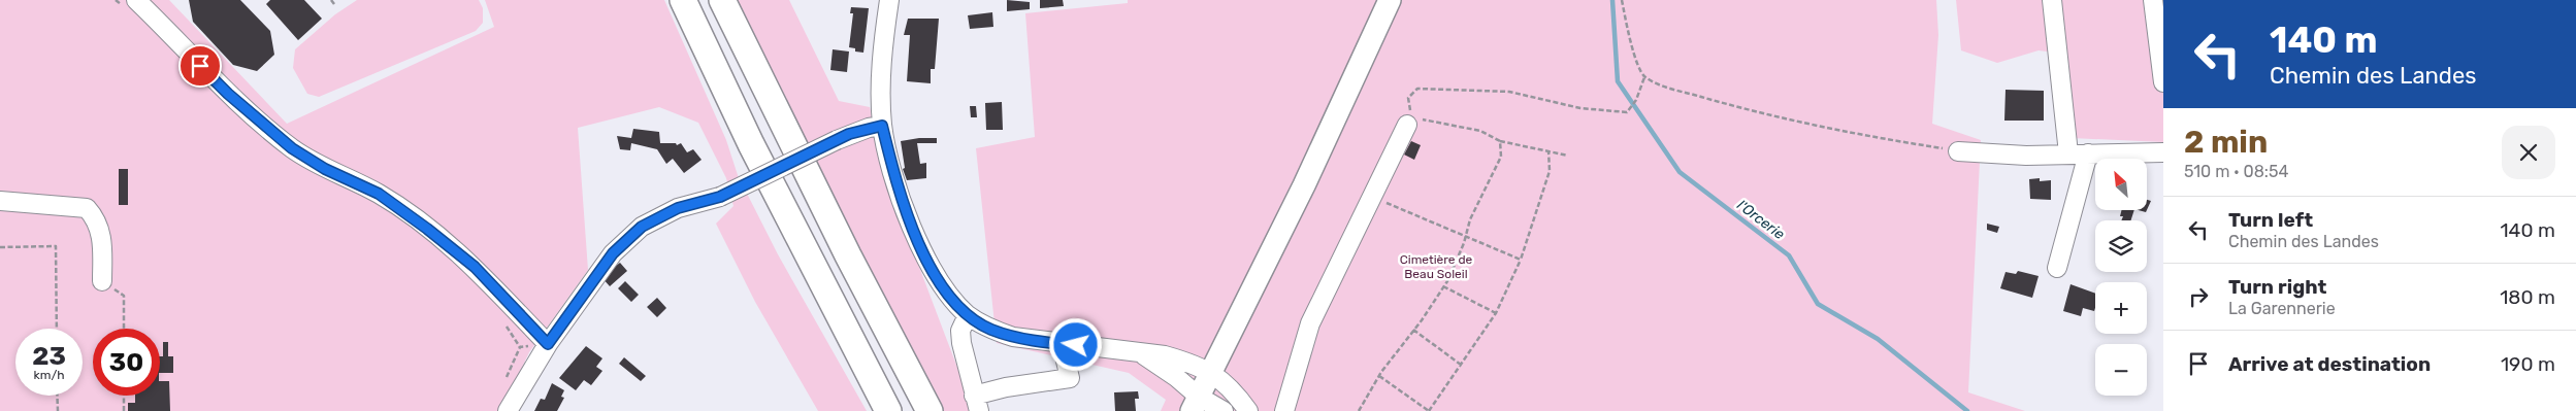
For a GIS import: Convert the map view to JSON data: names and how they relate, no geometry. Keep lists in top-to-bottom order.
{
  "water": ["l'Orcerie"],
  "parks": ["Cimetière de Beau Soleil"],
  "north": "top left",
  "page": {
    "turn": ["140 m", "Chemin des Landes"],
    "heading": ["2 min", "510 m · 08:54"],
    "map_buttons": ["+", "−"],
    "list": [
      {
        "name": "Turn left",
        "note": "Chemin des Landes",
        "value": "140 m"
      },
      {
        "name": "Turn right",
        "note": "La Garennerie",
        "value": "180 m"
      },
      {
        "name": "Arrive at destination",
        "value": "190 m"
      }
    ],
    "speed": "23 km/h",
    "limit": "30"
  }
}
